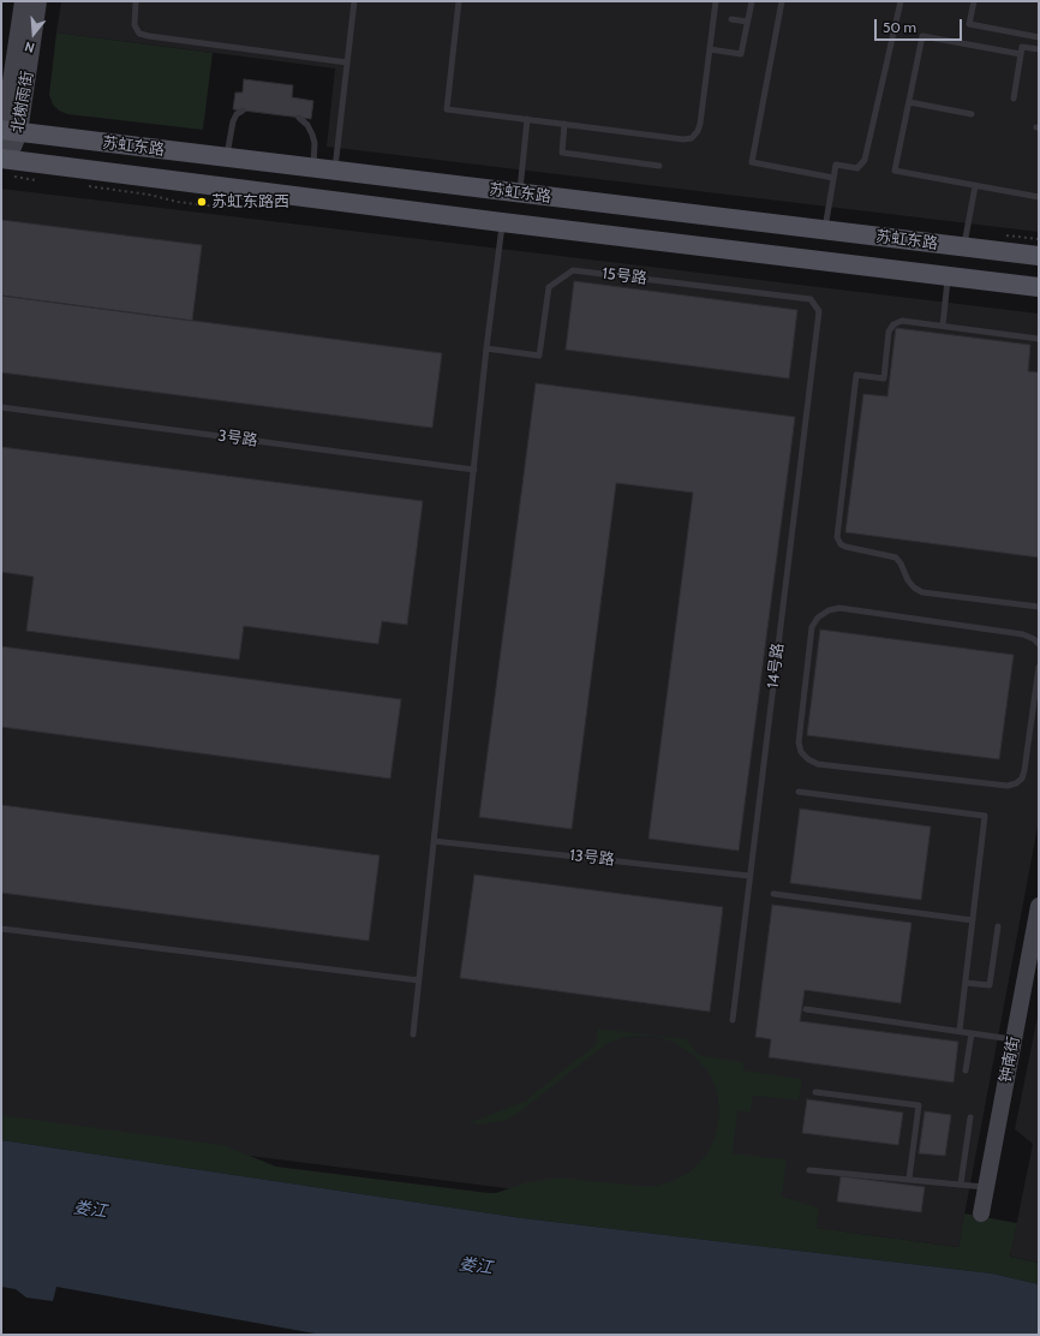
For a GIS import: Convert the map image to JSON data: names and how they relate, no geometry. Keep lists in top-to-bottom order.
{
  "streets": {
    "main road": ["苏虹东路"],
    "street": ["北榭雨街", "钟南街"],
    "lane": [
      "15号路",
      "3号路",
      "14号路",
      "13号路"
    ]
  },
  "crossings": [
    ["北榭雨街", "苏虹东路"],
    ["15号路", "14号路"],
    ["14号路", "13号路"]
  ],
  "water": ["娄江"],
  "places": ["苏虹东路西"],
  "scale_bar": "50 m",
  "north": "bottom"
}
